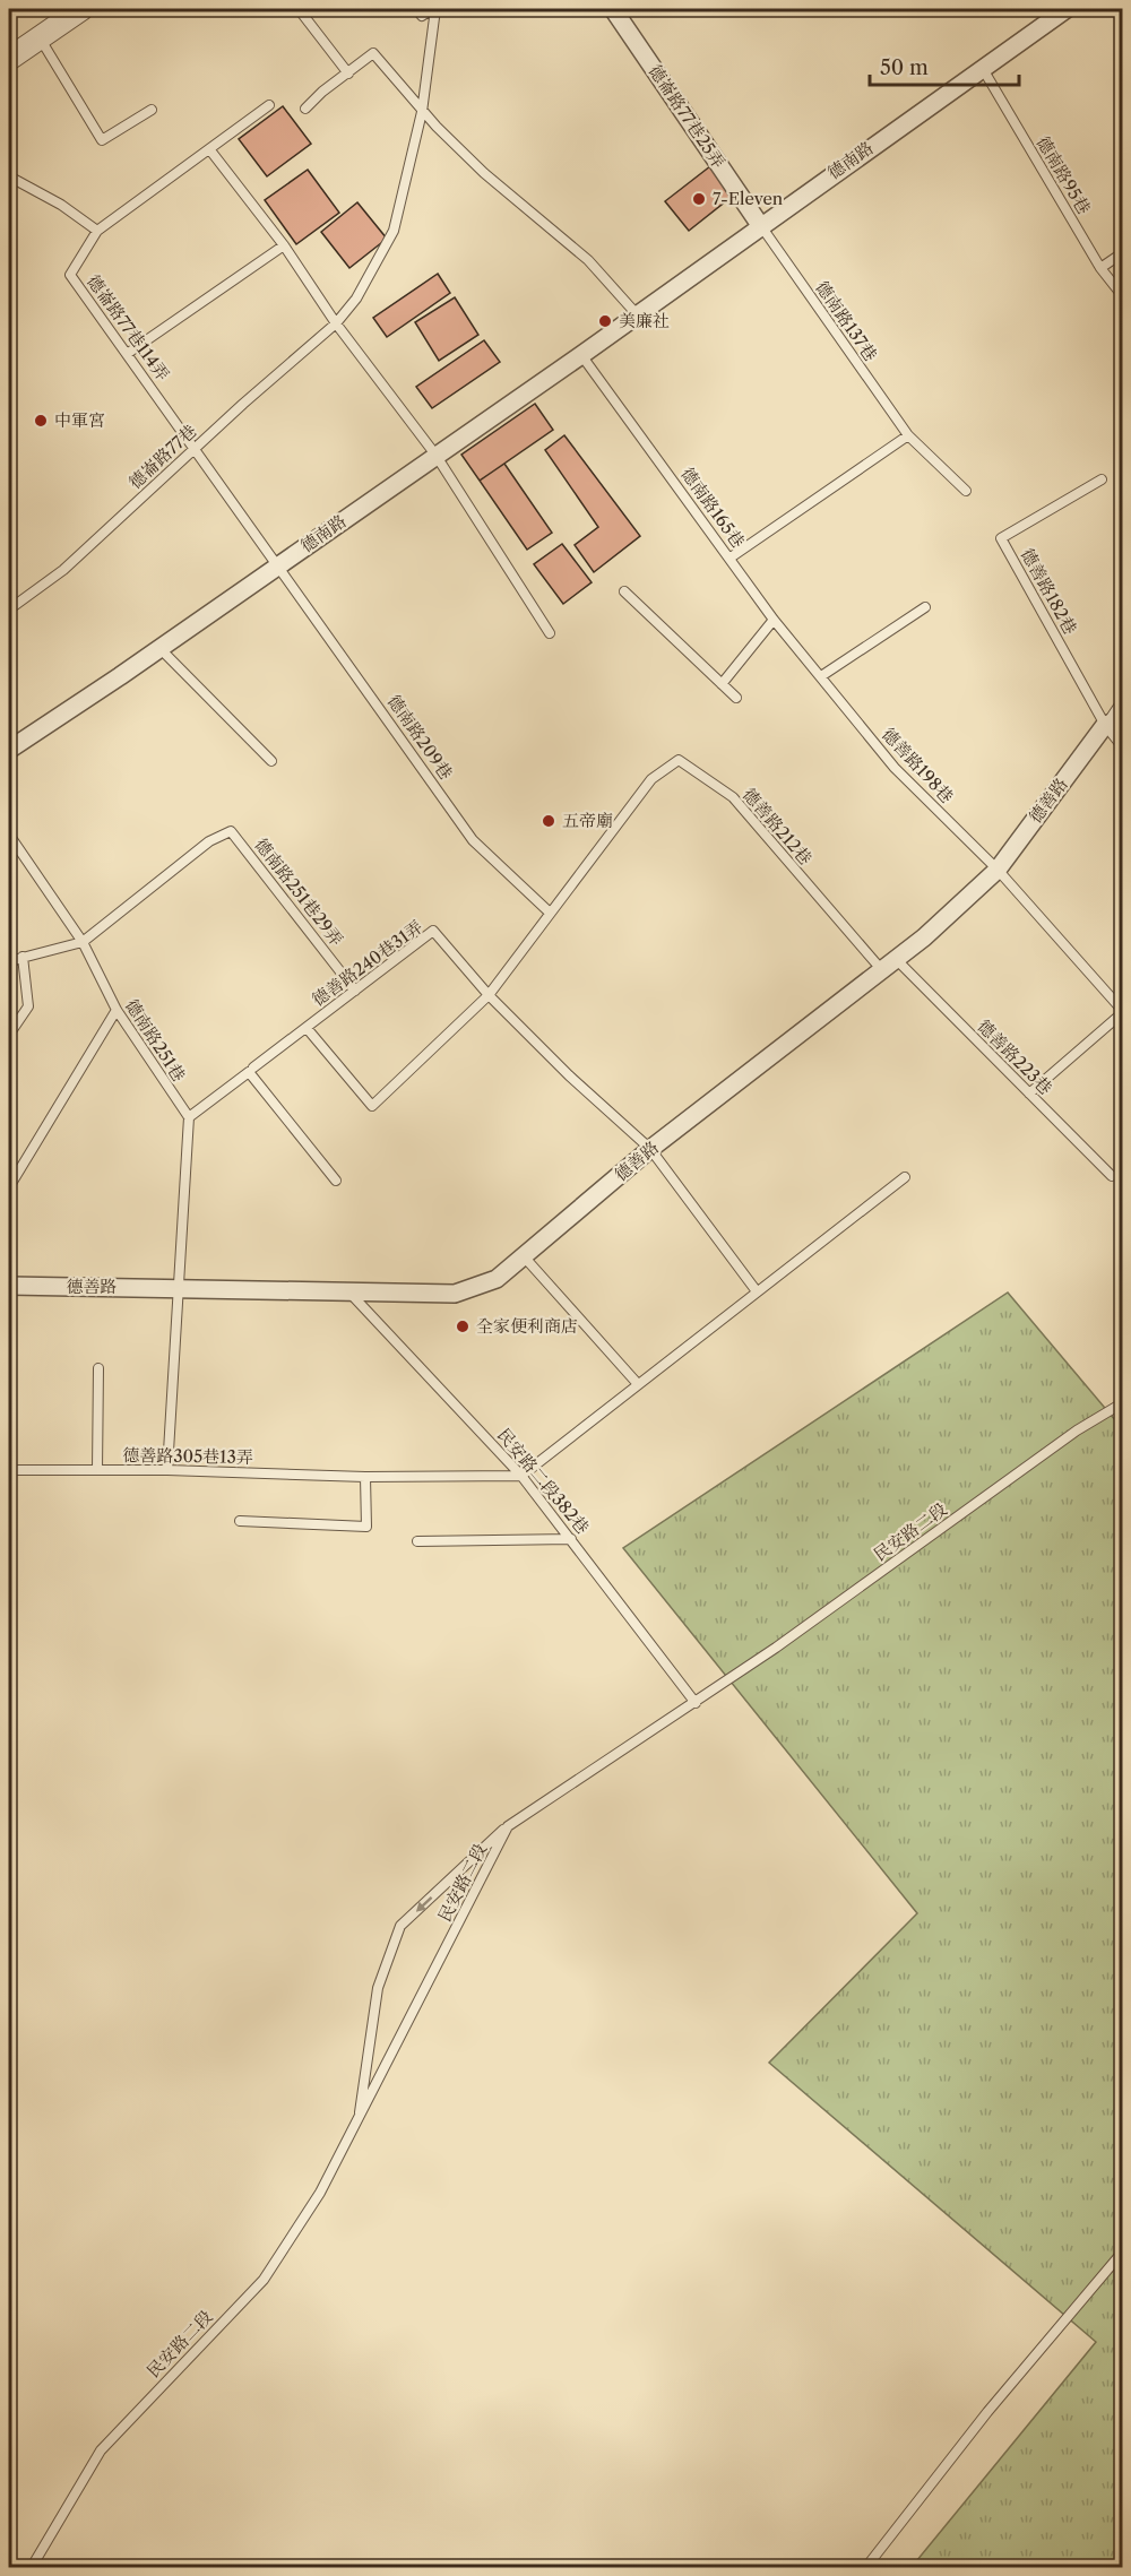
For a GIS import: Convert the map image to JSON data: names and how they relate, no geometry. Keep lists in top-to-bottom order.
{
  "streets": {
    "street": ["德崙路77巷25弄", "德南路", "德善路"],
    "lane": [
      "德南路95巷",
      "德南路137巷",
      "德崙路77巷114弄",
      "德崙路77巷",
      "德南路165巷",
      "德善路182巷",
      "德南路209巷",
      "德善路198巷",
      "德善路212巷",
      "德南路251巷29弄",
      "德善路240巷31弄",
      "德南路251巷",
      "德善路223巷",
      "德善路305巷13弄",
      "民安路二段382巷",
      "民安路二段"
    ]
  },
  "crossings": [
    ["德崙路77巷25弄", "德南路"],
    ["德崙路77巷25弄", "德南路137巷"],
    ["德南路", "德南路95巷"],
    ["德南路", "德南路137巷"],
    ["德南路", "德崙路77巷114弄"],
    ["德南路", "德南路165巷"],
    ["德南路", "德南路209巷"],
    ["德崙路77巷114弄", "德崙路77巷"],
    ["德崙路77巷114弄", "德南路209巷"],
    ["德南路165巷", "德善路198巷"],
    ["德善路182巷", "德善路"],
    ["德南路209巷", "德善路212巷"],
    ["德善路198巷", "德善路"],
    ["德善路", "德善路212巷"],
    ["德善路", "德善路223巷"],
    ["德善路", "民安路二段382巷"],
    ["德善路212巷", "德善路240巷31弄"],
    ["德南路251巷29弄", "德善路240巷31弄"],
    ["德南路251巷29弄", "德南路251巷"],
    ["德善路305巷13弄", "民安路二段382巷"],
    ["民安路二段382巷", "民安路二段"]
  ],
  "places": [
    "7-Eleven",
    "美廉社",
    "中軍宮",
    "五帝廟",
    "全家便利商店"
  ],
  "scale_bar": "50 m"
}
